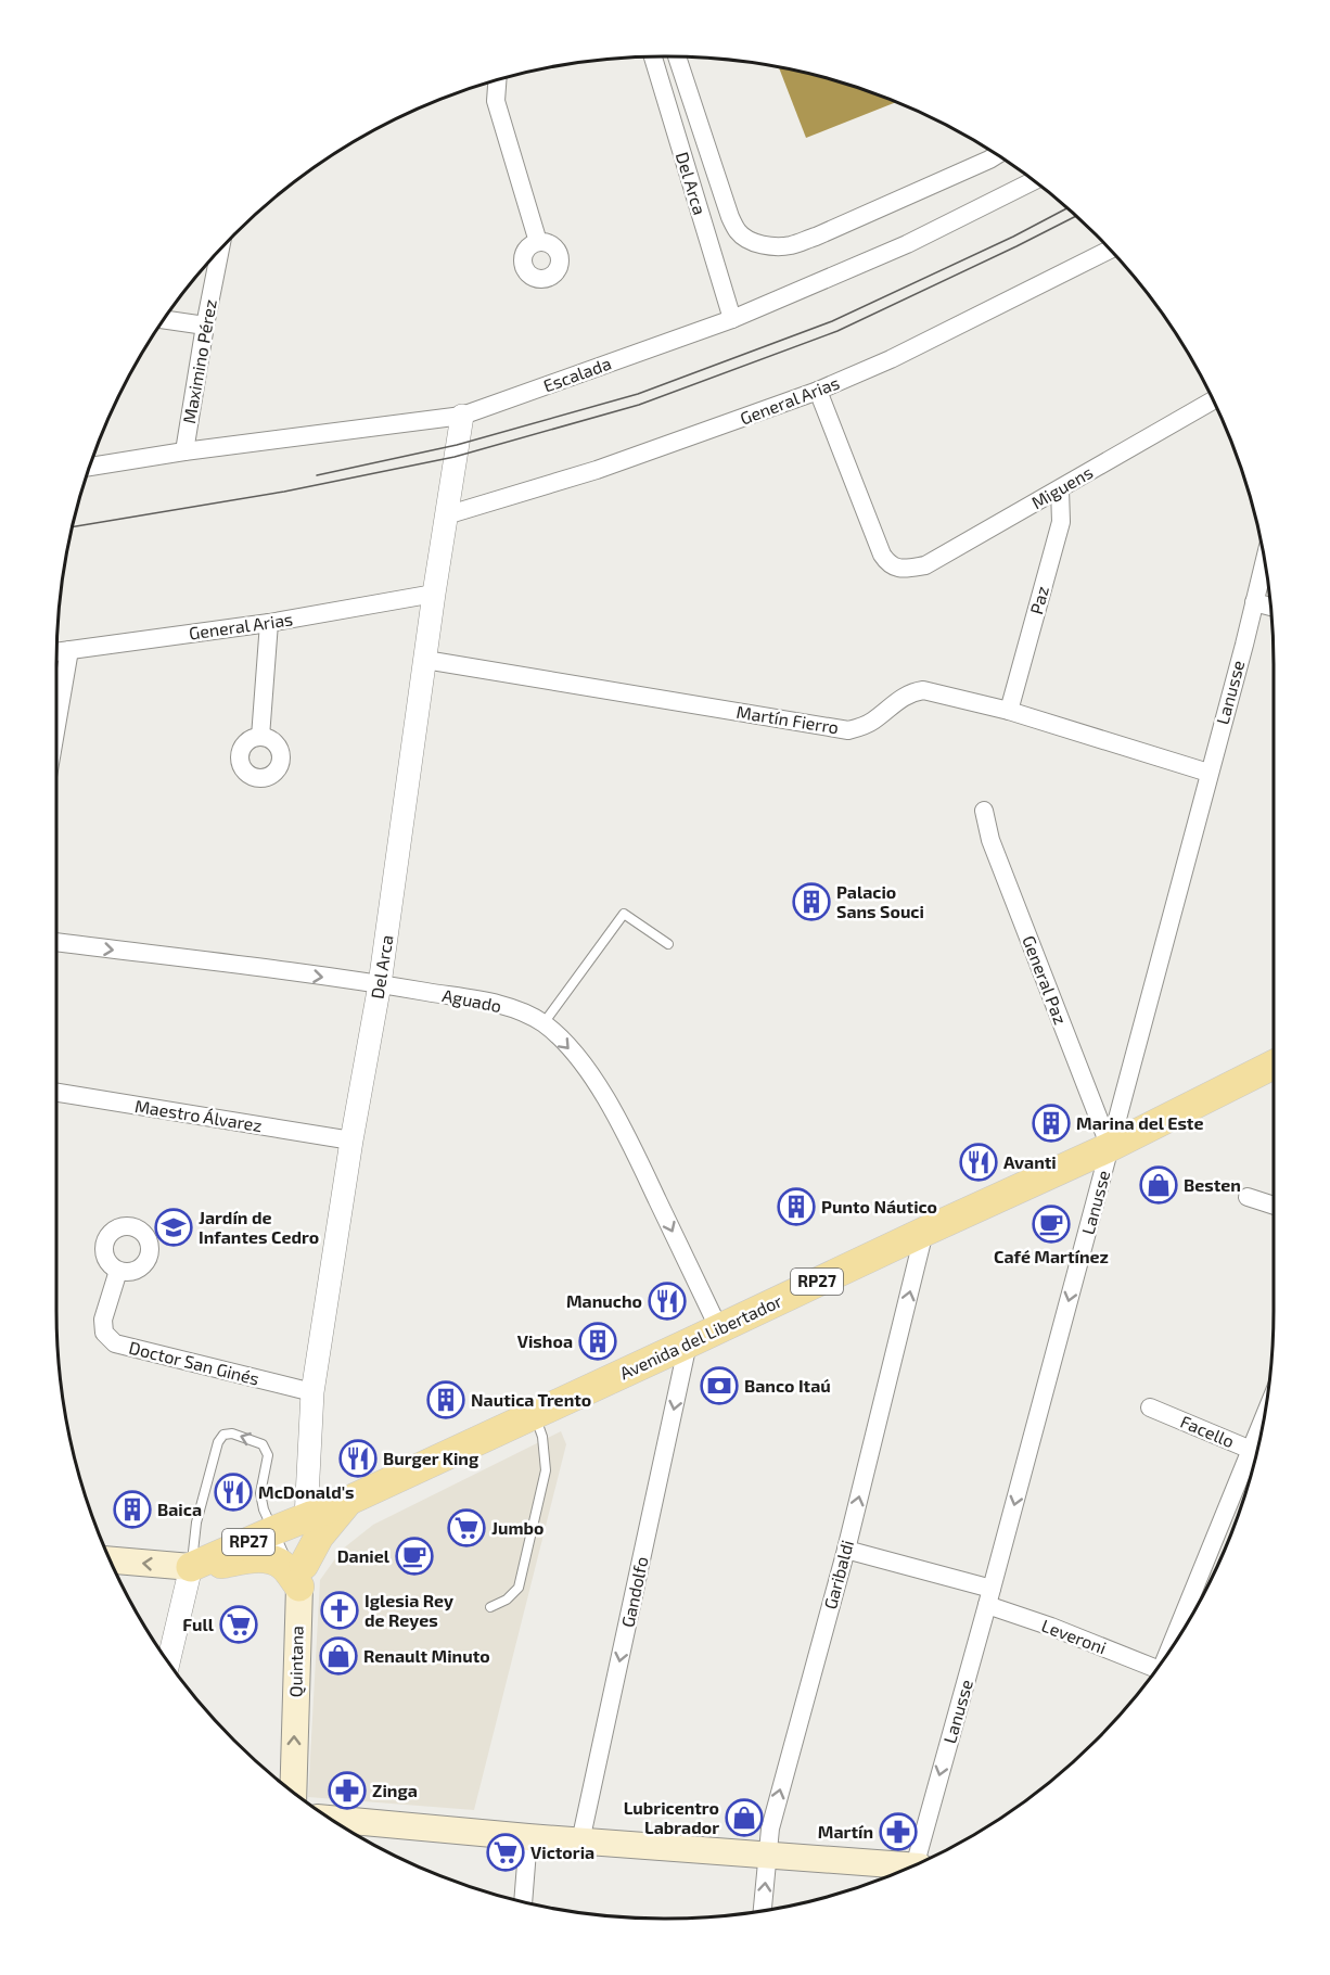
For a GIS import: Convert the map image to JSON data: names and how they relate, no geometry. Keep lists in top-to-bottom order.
{
  "streets": {
    "main road": ["RP27", "Avenida del Libertador", "Quintana"],
    "street": [
      "Del Arca",
      "Maximino Pérez",
      "Escalada",
      "General Arias",
      "Miguens",
      "Paz",
      "Lanusse",
      "Martín Fierro",
      "General Paz",
      "Aguado",
      "Maestro Álvarez",
      "Doctor San Ginés",
      "Facello",
      "Garibaldi",
      "Gandolfo",
      "Leveroni"
    ]
  },
  "crossings": [
    ["Del Arca", "Escalada"],
    ["Del Arca", "General Arias"],
    ["Del Arca", "Martín Fierro"],
    ["Del Arca", "Aguado"],
    ["Del Arca", "Maestro Álvarez"],
    ["Del Arca", "Avenida del Libertador"],
    ["Del Arca", "Doctor San Ginés"],
    ["Del Arca", "Quintana"],
    ["Maximino Pérez", "Escalada"],
    ["General Arias", "Miguens"],
    ["Miguens", "Paz"],
    ["Paz", "Martín Fierro"],
    ["Lanusse", "Martín Fierro"],
    ["Lanusse", "General Paz"],
    ["Lanusse", "Avenida del Libertador"],
    ["Lanusse", "Leveroni"],
    ["General Paz", "Avenida del Libertador"],
    ["Aguado", "Avenida del Libertador"],
    ["RP27", "Avenida del Libertador"],
    ["RP27", "Quintana"],
    ["Avenida del Libertador", "Garibaldi"],
    ["Avenida del Libertador", "Gandolfo"],
    ["Avenida del Libertador", "Quintana"],
    ["Garibaldi", "Leveroni"]
  ],
  "one_way": [
    "Lanusse",
    "Aguado",
    "Garibaldi",
    "Gandolfo",
    "Quintana"
  ],
  "places": {
    "building": [
      "Palacio Sans Souci",
      "Marina del Este",
      "Punto Náutico",
      "Vishoa",
      "Nautica Trento",
      "Baica"
    ],
    "restaurant": [
      "Avanti",
      "Manucho",
      "Burger King",
      "McDonald's"
    ],
    "shop": ["Besten", "Renault Minuto", "Lubricentro Labrador"],
    "cafe": ["Café Martínez", "Daniel"],
    "school or university": ["Jardín de Infantes Cedro"],
    "bank": ["Banco Itaú"],
    "supermarket": ["Jumbo", "Full", "Victoria"],
    "church": ["Iglesia Rey de Reyes"],
    "pharmacy": ["Zinga", "Martín"]
  }
}
